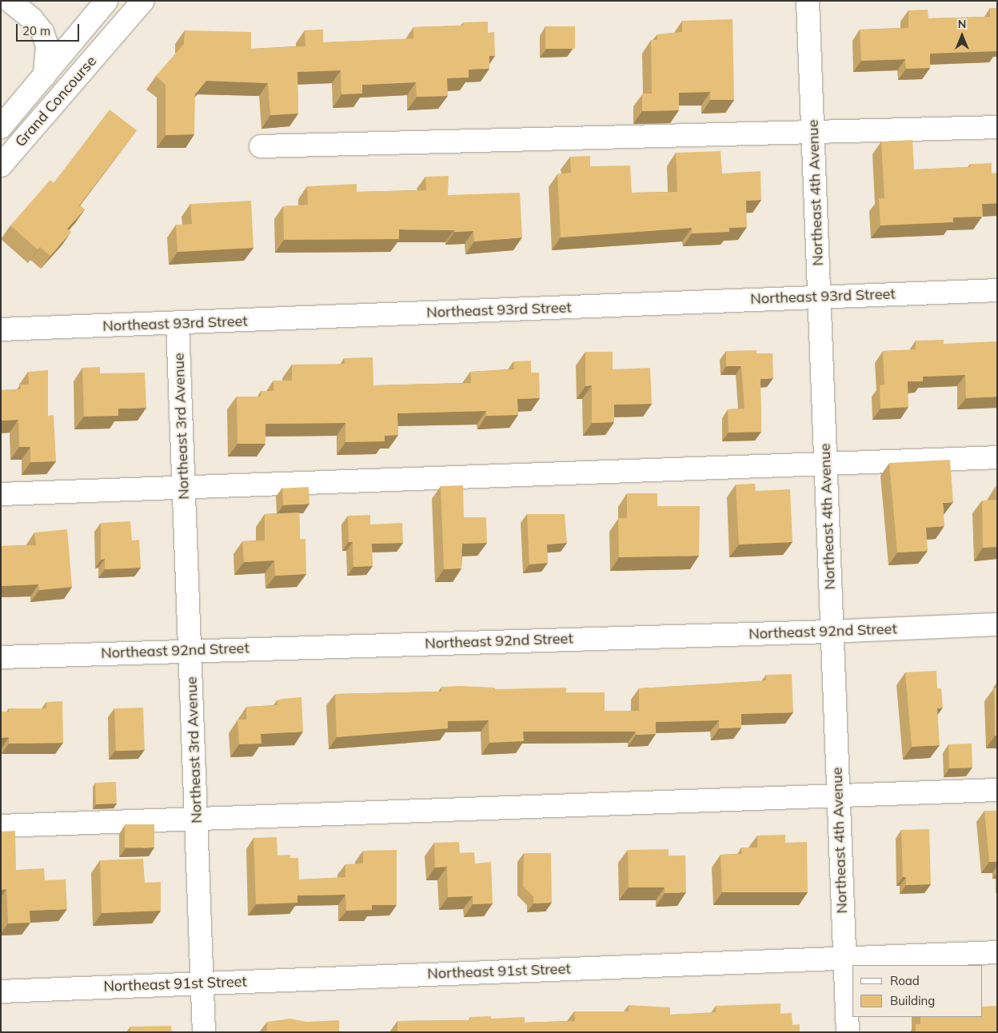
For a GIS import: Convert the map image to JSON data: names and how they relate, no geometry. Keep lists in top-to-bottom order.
{
  "streets": {
    "street": [
      "Grand Concourse",
      "Northeast 4th Avenue",
      "Northeast 93rd Street",
      "Northeast 3rd Avenue",
      "Northeast 92nd Street",
      "Northeast 91st Street"
    ]
  },
  "crossings": [
    ["Northeast 4th Avenue", "Northeast 93rd Street"],
    ["Northeast 4th Avenue", "Northeast 92nd Street"],
    ["Northeast 4th Avenue", "Northeast 91st Street"],
    ["Northeast 93rd Street", "Northeast 3rd Avenue"],
    ["Northeast 3rd Avenue", "Northeast 92nd Street"],
    ["Northeast 3rd Avenue", "Northeast 91st Street"]
  ],
  "legend": ["Road", "Building"],
  "scale_bar": "20 m",
  "north": "top"
}
